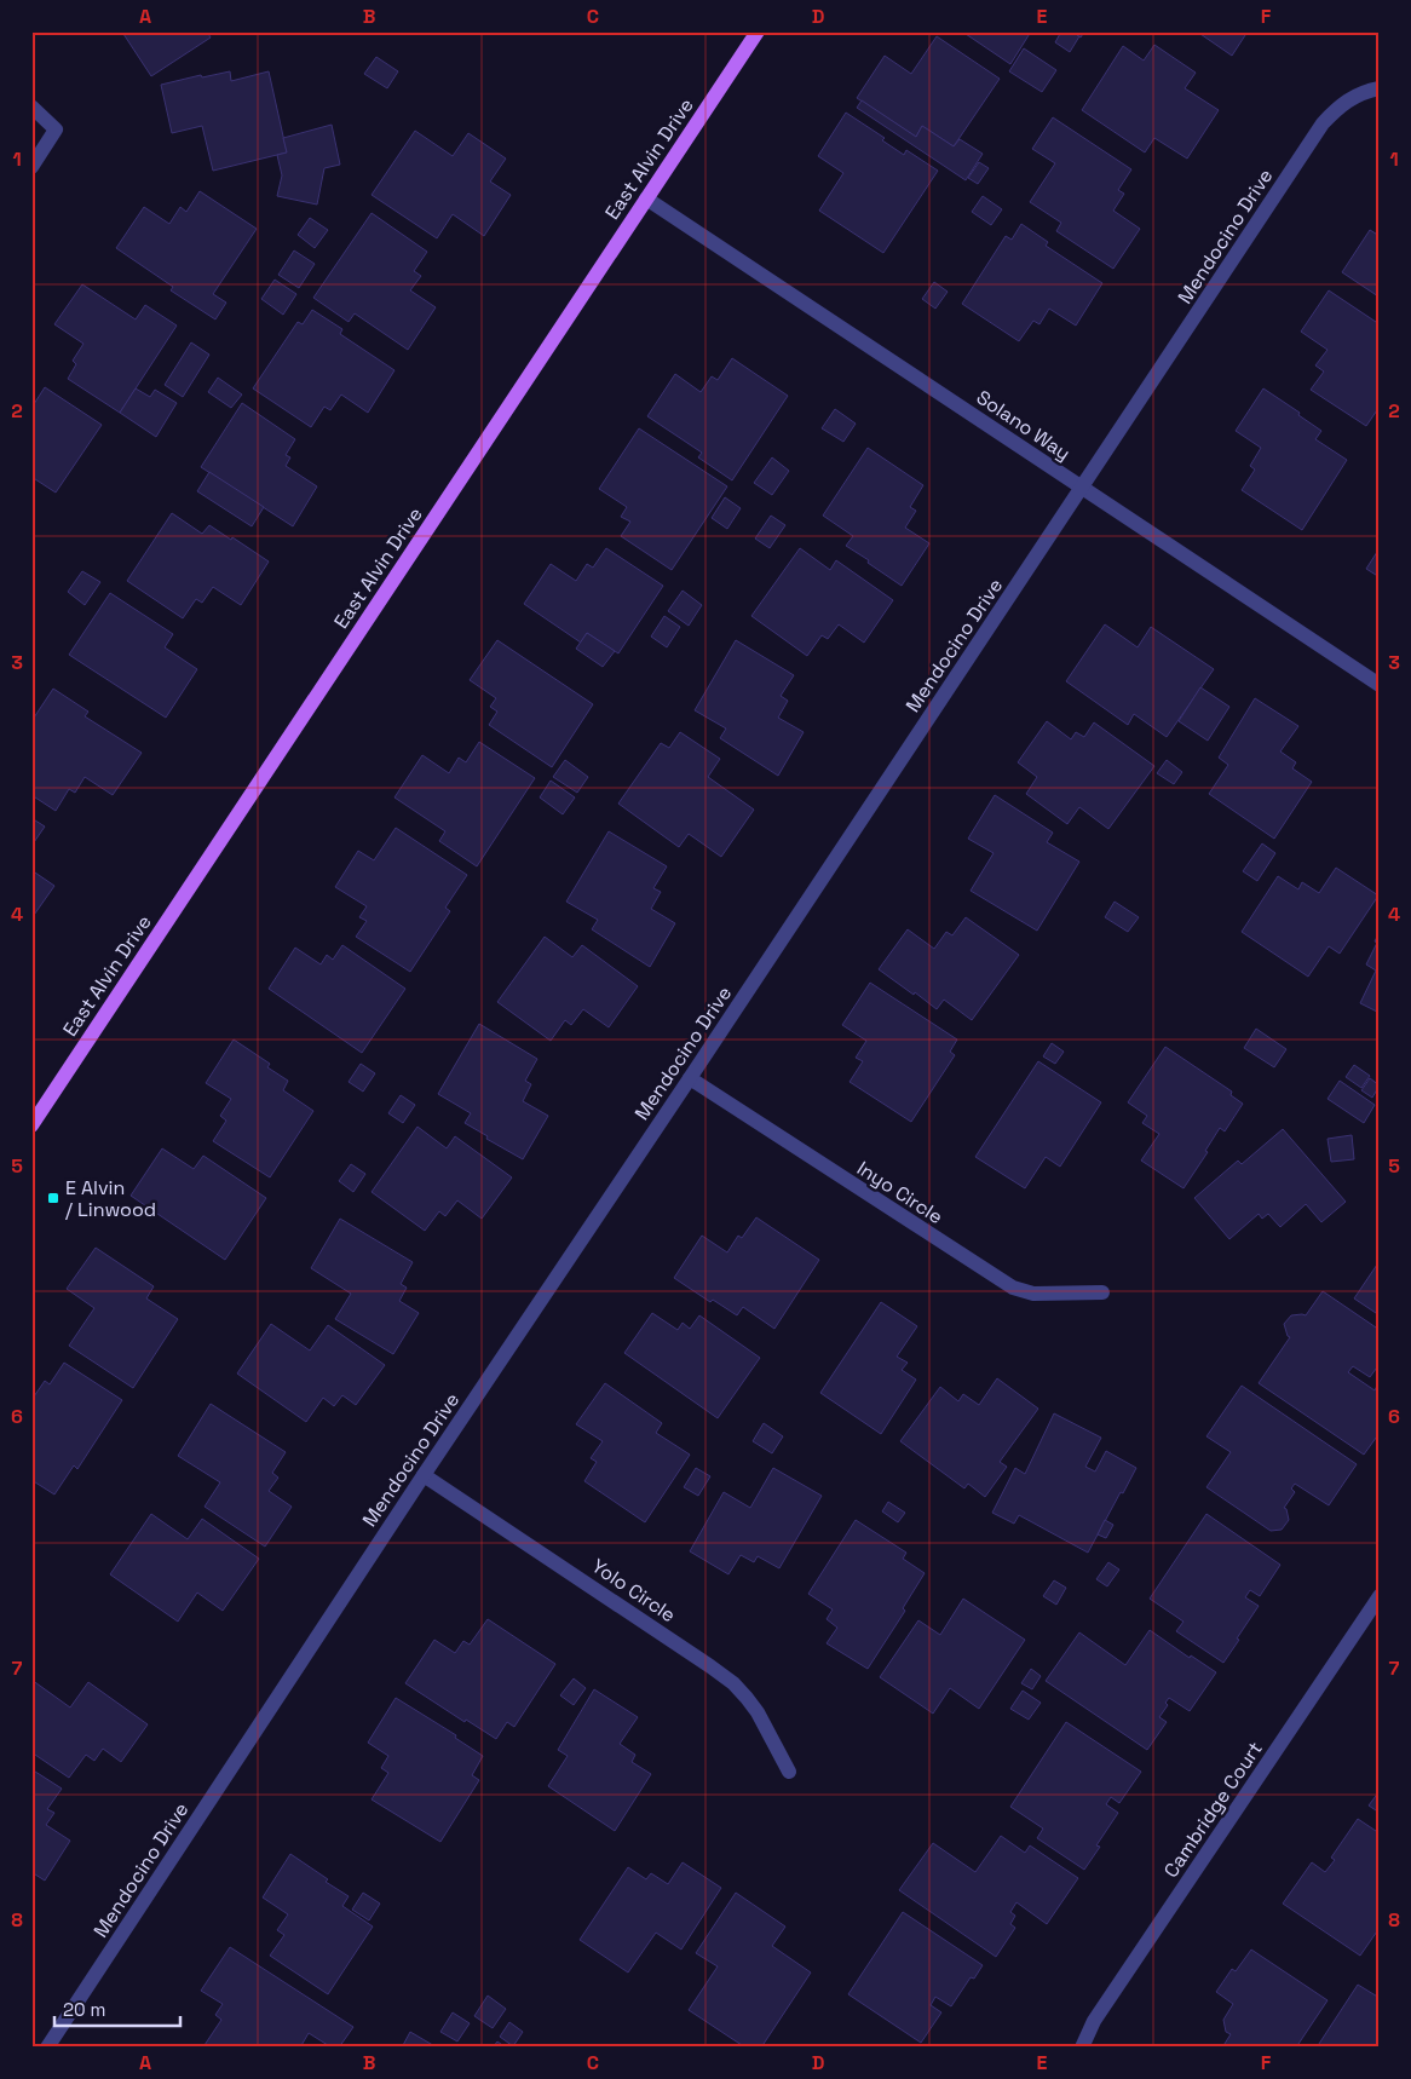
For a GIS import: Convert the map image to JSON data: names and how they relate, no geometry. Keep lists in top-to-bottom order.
{
  "streets": {
    "main road": ["East Alvin Drive"],
    "street": [
      "Mendocino Drive",
      "Solano Way",
      "Inyo Circle",
      "Yolo Circle",
      "Cambridge Court"
    ]
  },
  "crossings": [
    ["East Alvin Drive", "Solano Way"],
    ["Mendocino Drive", "Solano Way"],
    ["Mendocino Drive", "Inyo Circle"],
    ["Mendocino Drive", "Yolo Circle"]
  ],
  "places": {
    "transit": ["E Alvin / Linwood"]
  },
  "scale_bar": "20 m",
  "grid": {
    "columns": [
      "A",
      "B",
      "C",
      "D",
      "E",
      "F"
    ],
    "rows": [
      "1",
      "2",
      "3",
      "4",
      "5",
      "6",
      "7",
      "8"
    ]
  }
}
